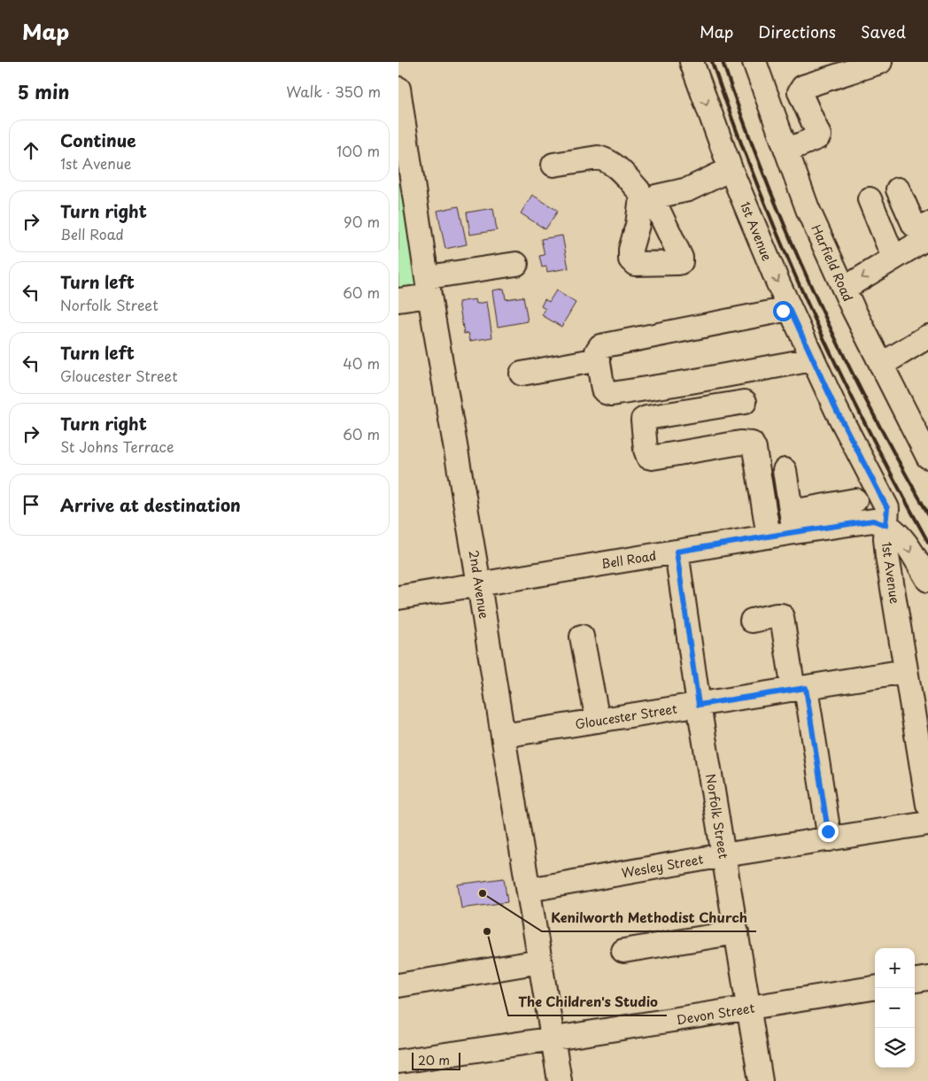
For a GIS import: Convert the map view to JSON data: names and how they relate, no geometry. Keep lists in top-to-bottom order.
{
  "streets": {
    "street": [
      "1st Avenue",
      "Harfield Road",
      "Bell Road",
      "2nd Avenue",
      "Gloucester Street",
      "Norfolk Street",
      "Wesley Street",
      "Devon Street"
    ]
  },
  "crossings": [
    ["1st Avenue", "Bell Road"],
    ["1st Avenue", "Gloucester Street"],
    ["Bell Road", "2nd Avenue"],
    ["Bell Road", "Norfolk Street"],
    ["2nd Avenue", "Gloucester Street"],
    ["2nd Avenue", "Wesley Street"],
    ["2nd Avenue", "Devon Street"],
    ["Gloucester Street", "Norfolk Street"],
    ["Norfolk Street", "Wesley Street"],
    ["Norfolk Street", "Devon Street"]
  ],
  "places": ["Kenilworth Methodist Church", "The Children's Studio"],
  "scale_bar": "20 m",
  "page": {
    "header": "Map",
    "nav": ["Map", "Directions", "Saved"],
    "heading": ["5 min", "Walk · 350 m"],
    "list": [
      ["Continue", "1st Avenue", "100 m"],
      ["Turn right", "Bell Road", "90 m"],
      ["Turn left", "Norfolk Street", "60 m"],
      ["Turn left", "Gloucester Street", "40 m"],
      ["Turn right", "St Johns Terrace", "60 m"],
      "Arrive at destination"
    ],
    "map_buttons": ["+", "−"],
    "scale": "20 m"
  }
}
